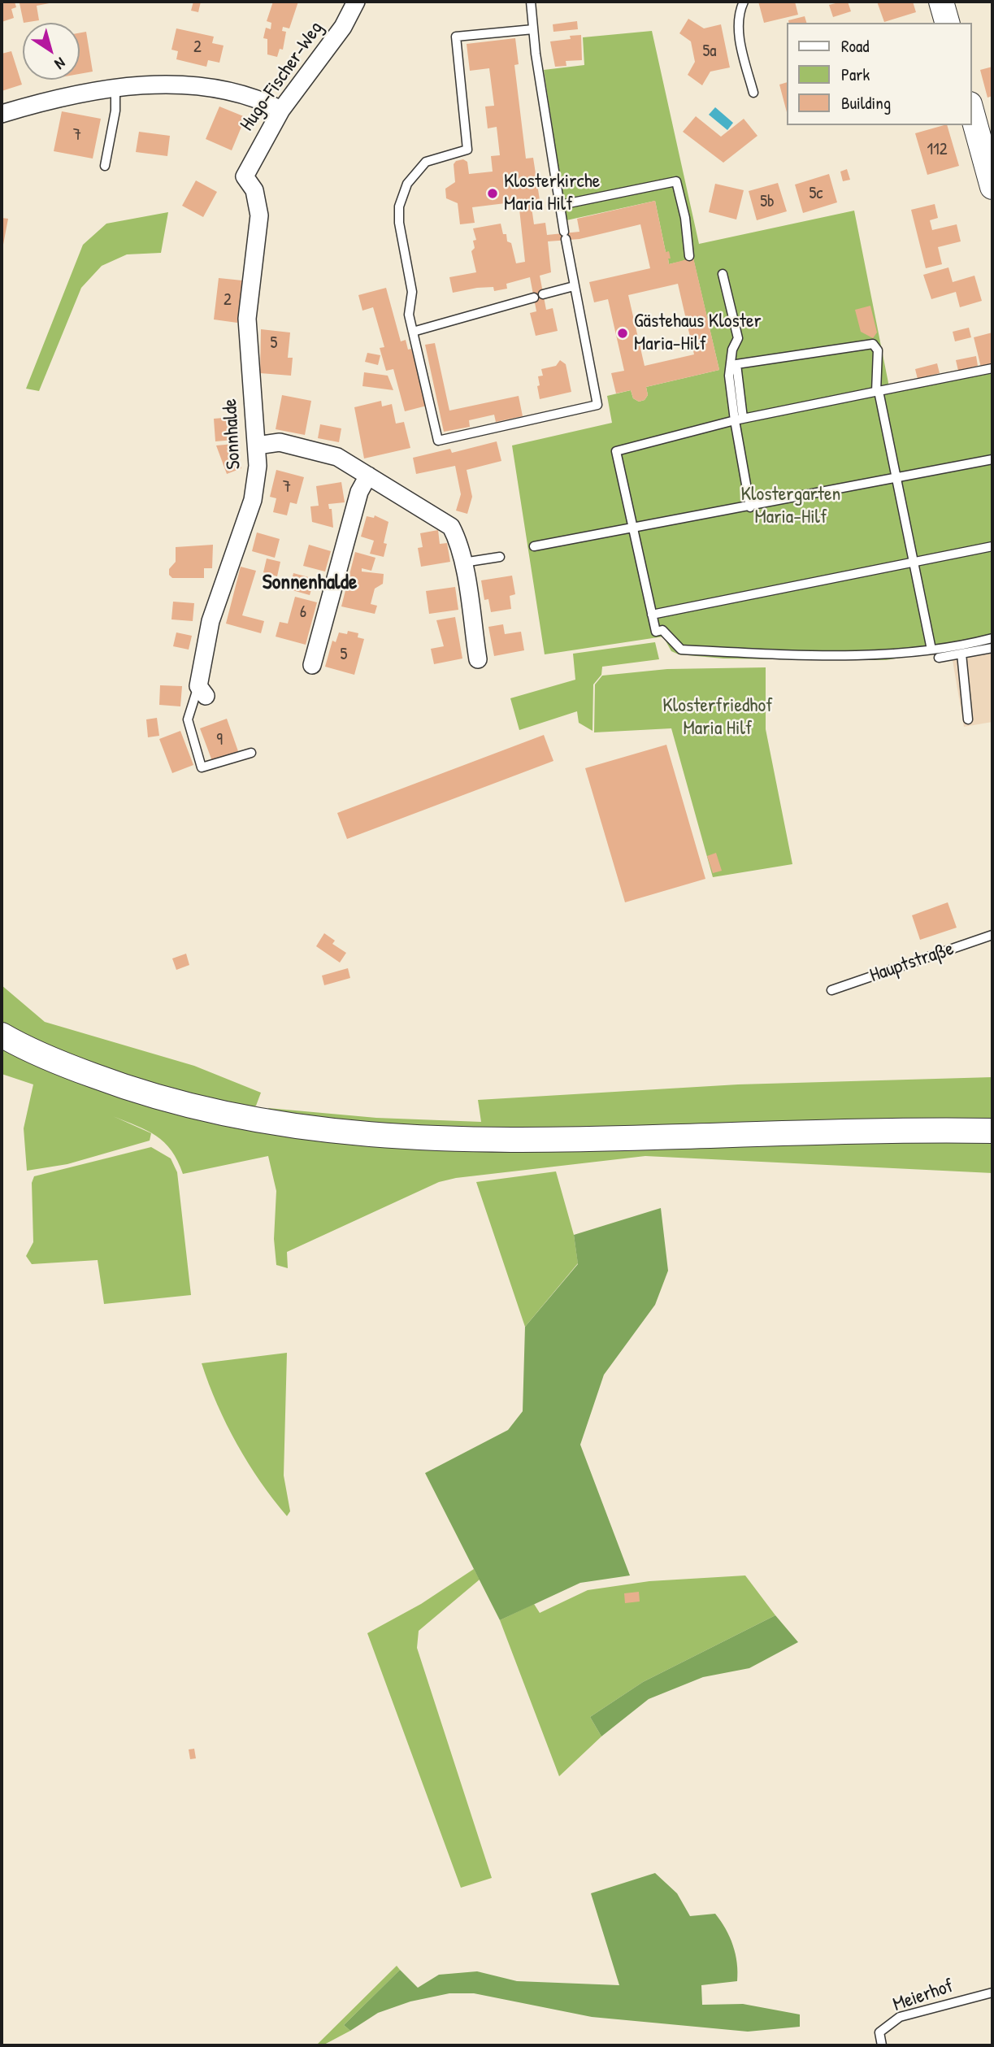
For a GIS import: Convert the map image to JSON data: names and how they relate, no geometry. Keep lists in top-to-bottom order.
{
  "streets": {
    "street": ["Hugo-Fischer-Weg", "Sonnhalde"],
    "lane": ["Hauptstraße", "Meierhof"]
  },
  "crossings": [
    ["Hugo-Fischer-Weg", "Sonnhalde"]
  ],
  "districts": ["Sonnenhalde"],
  "parks": ["Klostergarten Maria-Hilf", "Klosterfriedhof Maria Hilf"],
  "places": ["Klosterkirche Maria Hilf", "Gästehaus Kloster Maria-Hilf"],
  "house_numbers": [
    "2",
    "5a",
    "7",
    "112",
    "5c",
    "5b",
    "2",
    "5",
    "7",
    "6",
    "5",
    "9"
  ],
  "legend": ["Road", "Park", "Building"],
  "north": "bottom right"
}
